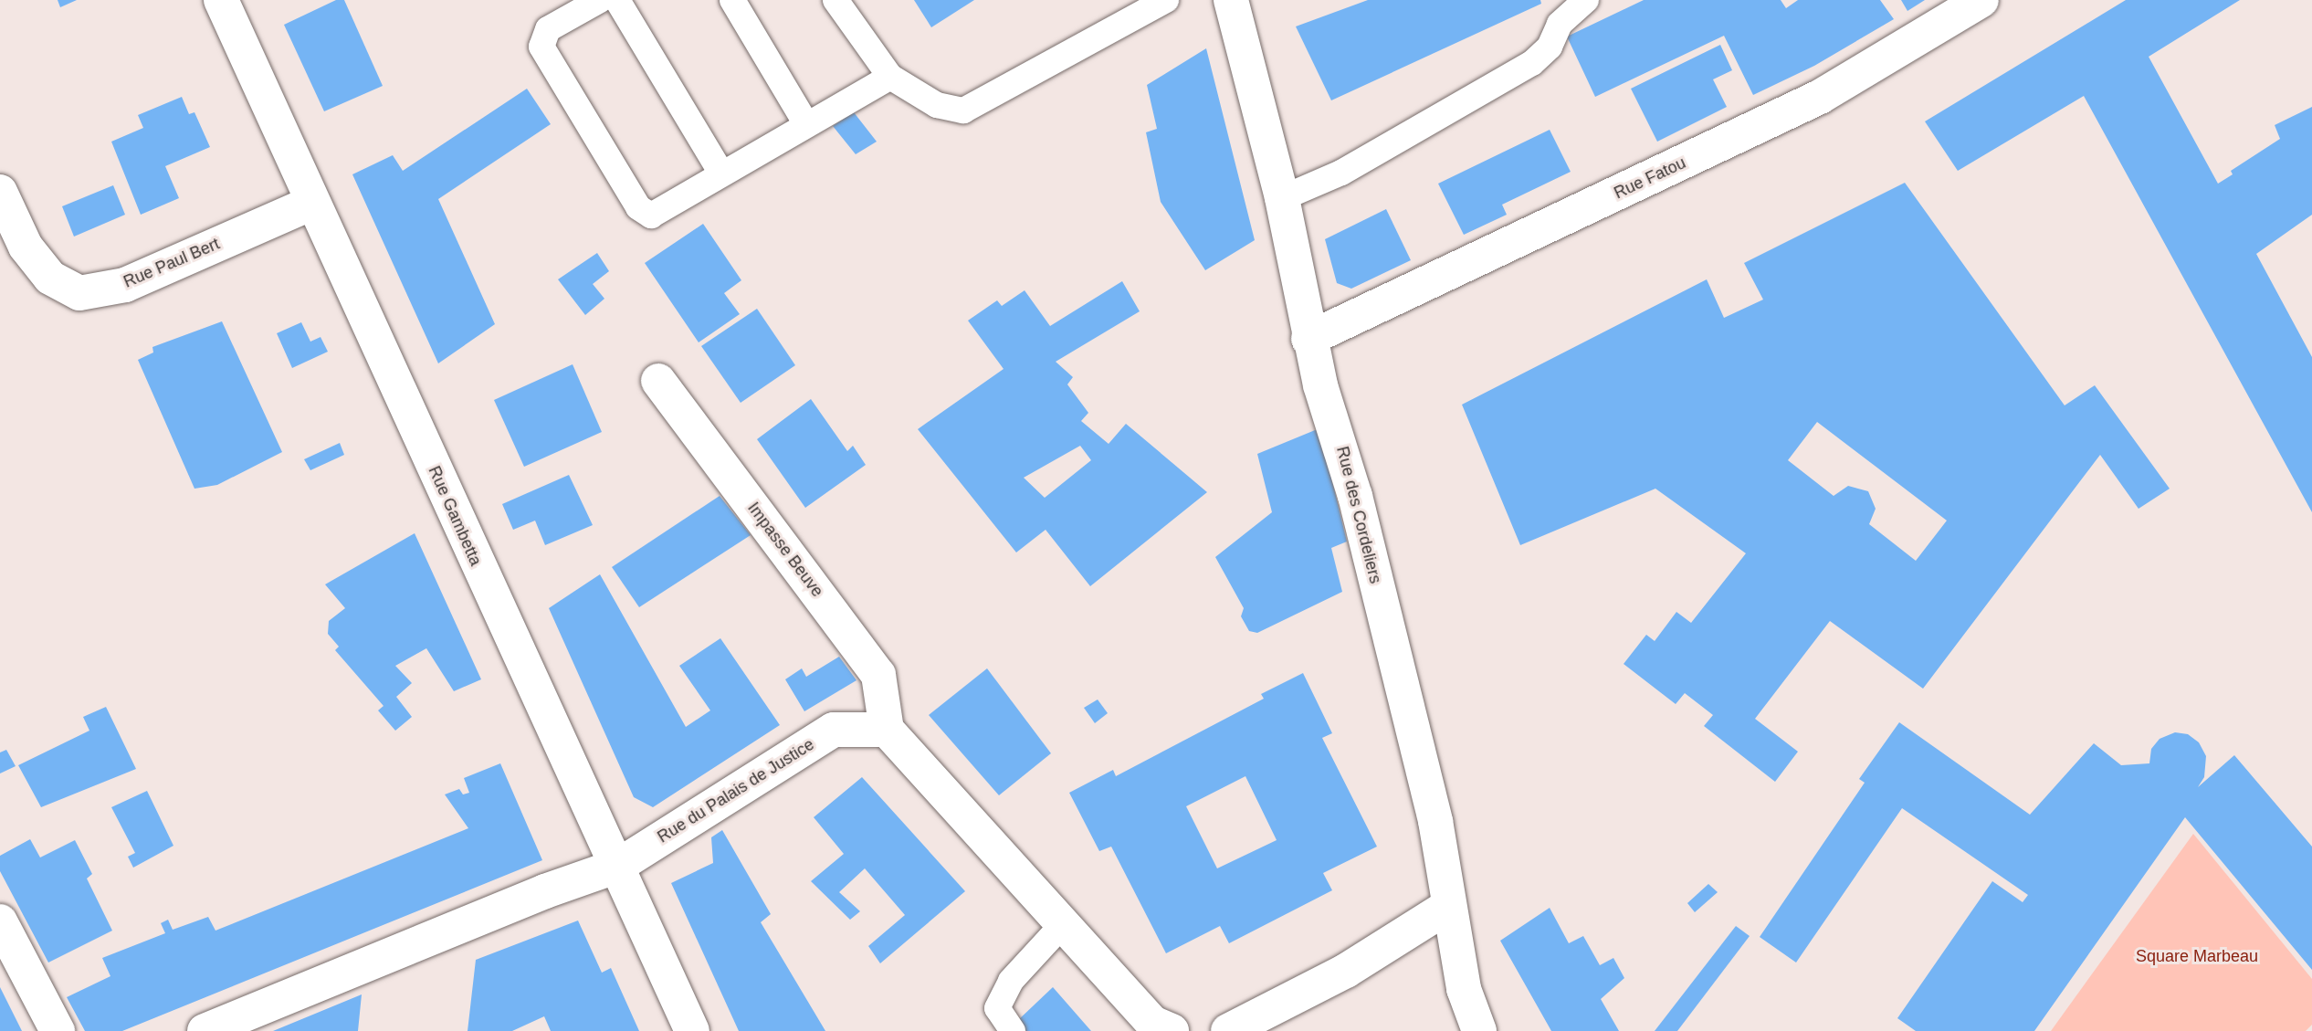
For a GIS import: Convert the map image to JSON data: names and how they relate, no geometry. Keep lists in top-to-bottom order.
{
  "streets": {
    "street": [
      "Rue Fatou",
      "Rue Paul Bert",
      "Rue des Cordeliers",
      "Rue Gambetta",
      "Impasse Beuve",
      "Rue du Palais de Justice"
    ]
  },
  "crossings": [
    ["Rue Fatou", "Rue des Cordeliers"],
    ["Rue Paul Bert", "Rue Gambetta"],
    ["Rue Gambetta", "Rue du Palais de Justice"],
    ["Impasse Beuve", "Rue du Palais de Justice"]
  ],
  "parks": ["Square Marbeau"]
}
